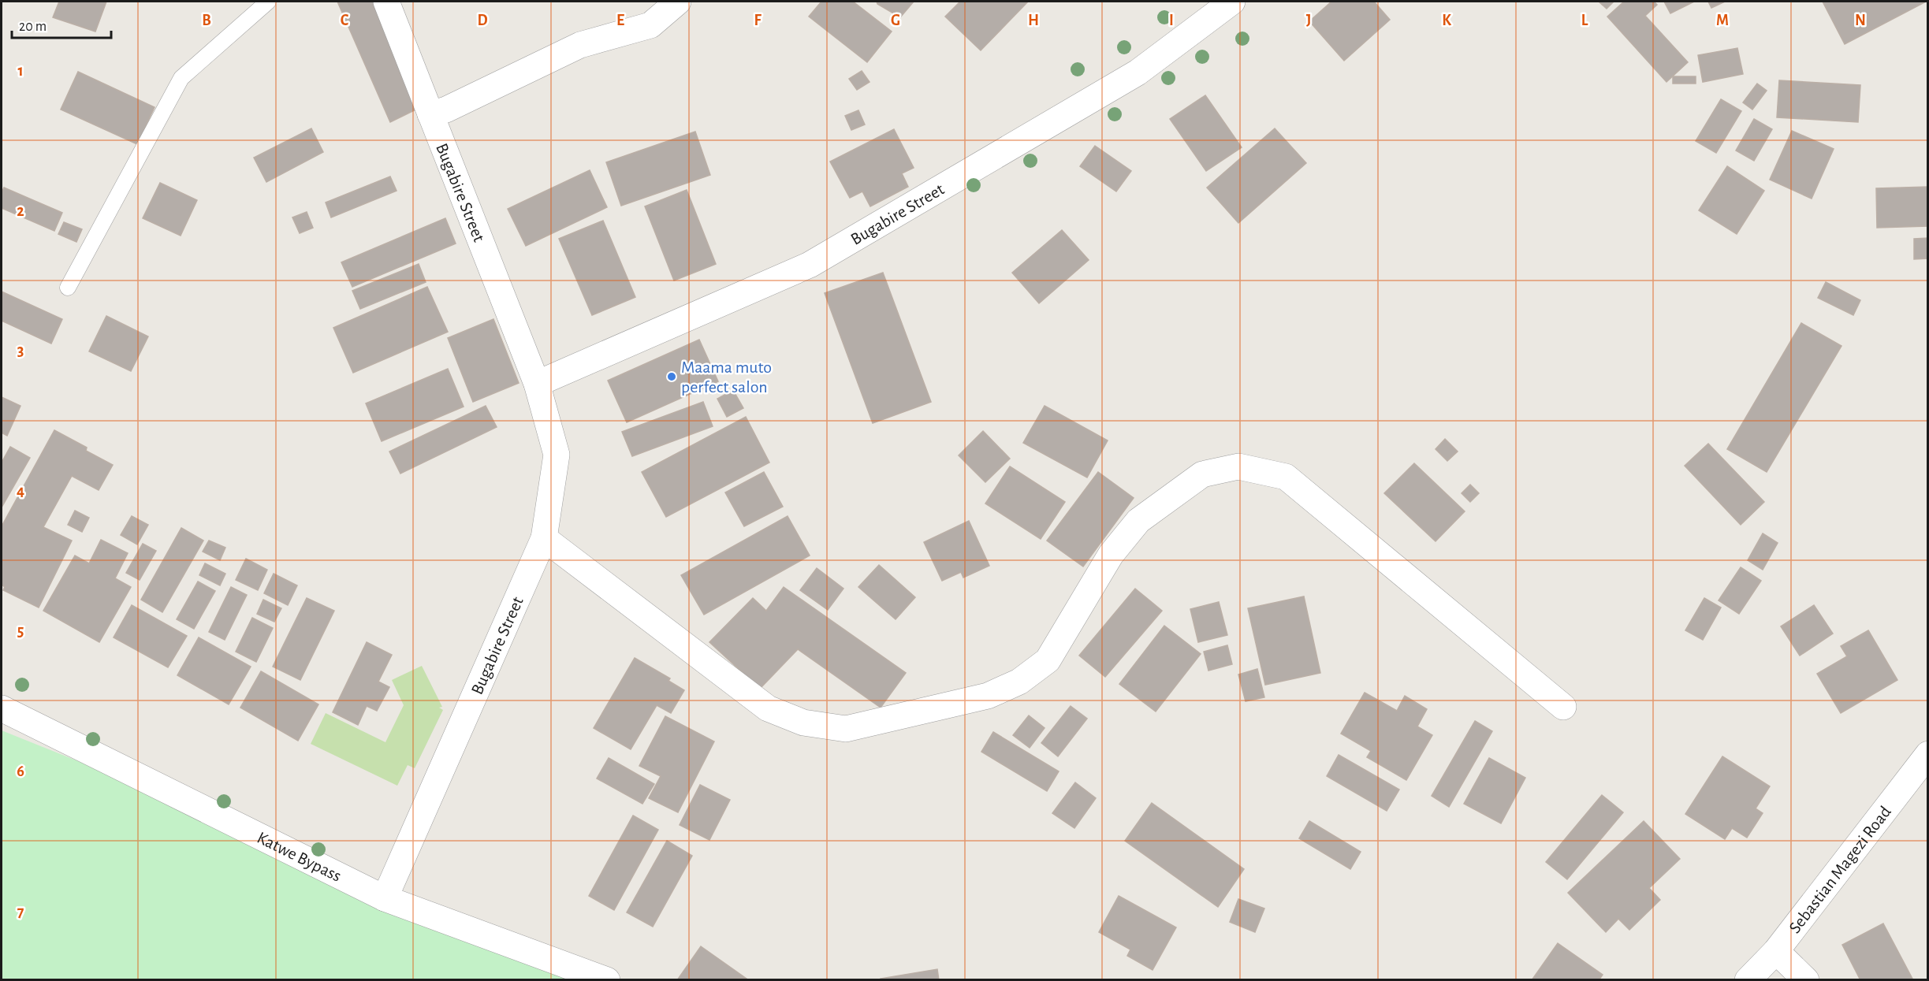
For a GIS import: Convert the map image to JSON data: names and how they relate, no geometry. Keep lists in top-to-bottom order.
{
  "streets": {
    "street": ["Bugabire Street", "Katwe Bypass", "Sebastian Magezi Road"]
  },
  "crossings": [
    ["Bugabire Street", "Katwe Bypass"]
  ],
  "places": ["Maama muto perfect salon"],
  "scale_bar": "20 m",
  "grid": {
    "columns": [
      "B",
      "C",
      "D",
      "E",
      "F",
      "G",
      "H",
      "I",
      "J",
      "K",
      "L",
      "M",
      "N"
    ],
    "rows": [
      "1",
      "2",
      "3",
      "4",
      "5",
      "6",
      "7"
    ]
  }
}
